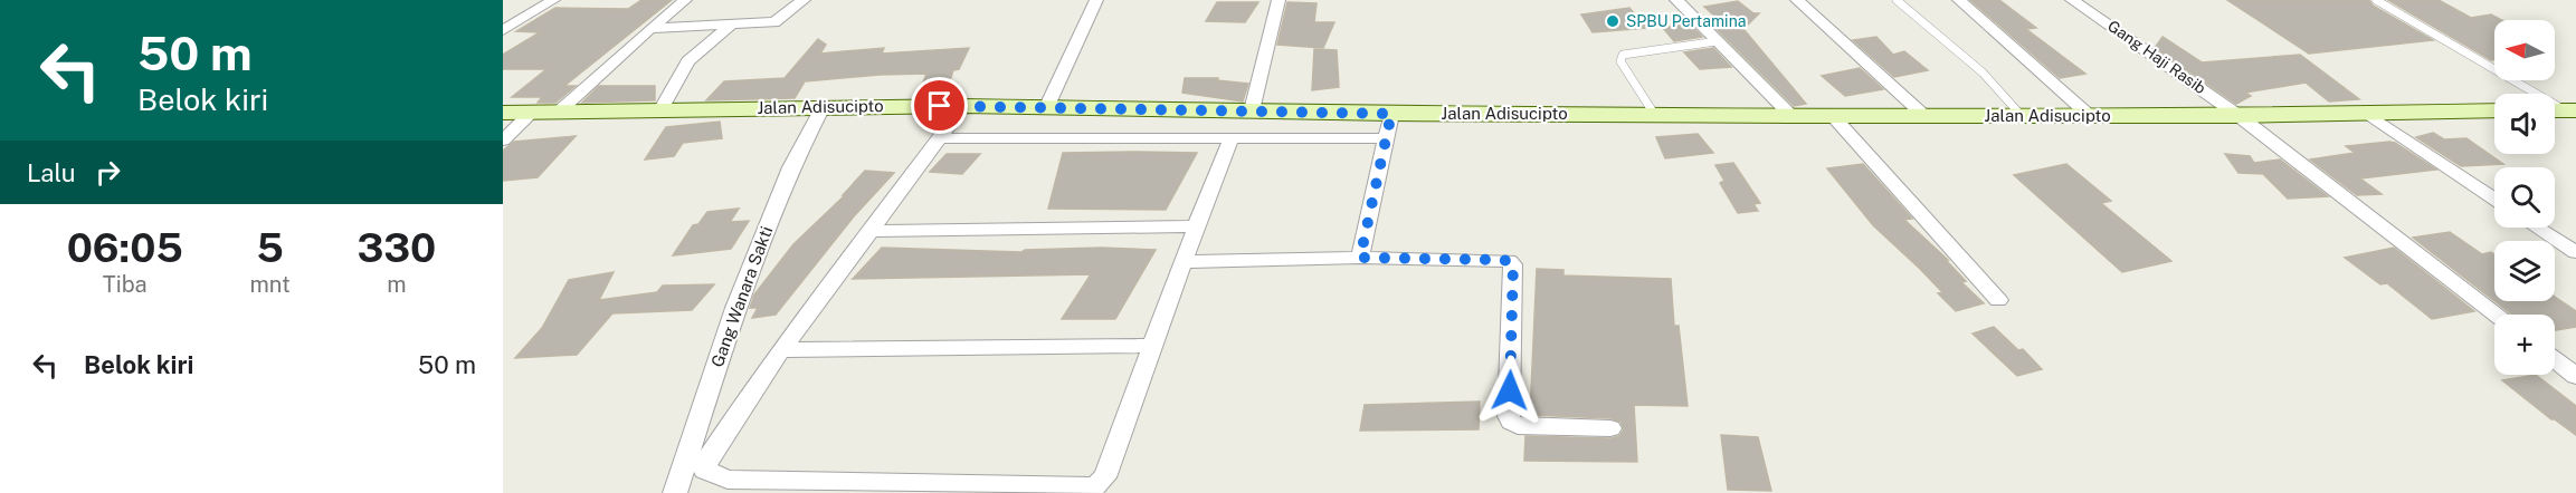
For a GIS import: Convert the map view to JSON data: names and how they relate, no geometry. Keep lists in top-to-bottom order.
{
  "streets": {
    "main road": ["Jalan Adisucipto"],
    "street": ["Gang Haji Rasib", "Gang Wanara Sakti"]
  },
  "crossings": [
    ["Gang Haji Rasib", "Jalan Adisucipto"],
    ["Jalan Adisucipto", "Gang Wanara Sakti"]
  ],
  "places": ["SPBU Pertamina"],
  "north": "left",
  "page": {
    "turn": ["50 m", "Belok kiri"],
    "map_buttons": "+",
    "then": "Lalu",
    "eta": [
      "06:05",
      "Tiba",
      "5",
      "mnt",
      "330",
      "m"
    ],
    "list": [
      {
        "name": "Belok kiri",
        "value": "50 m"
      }
    ]
  }
}
